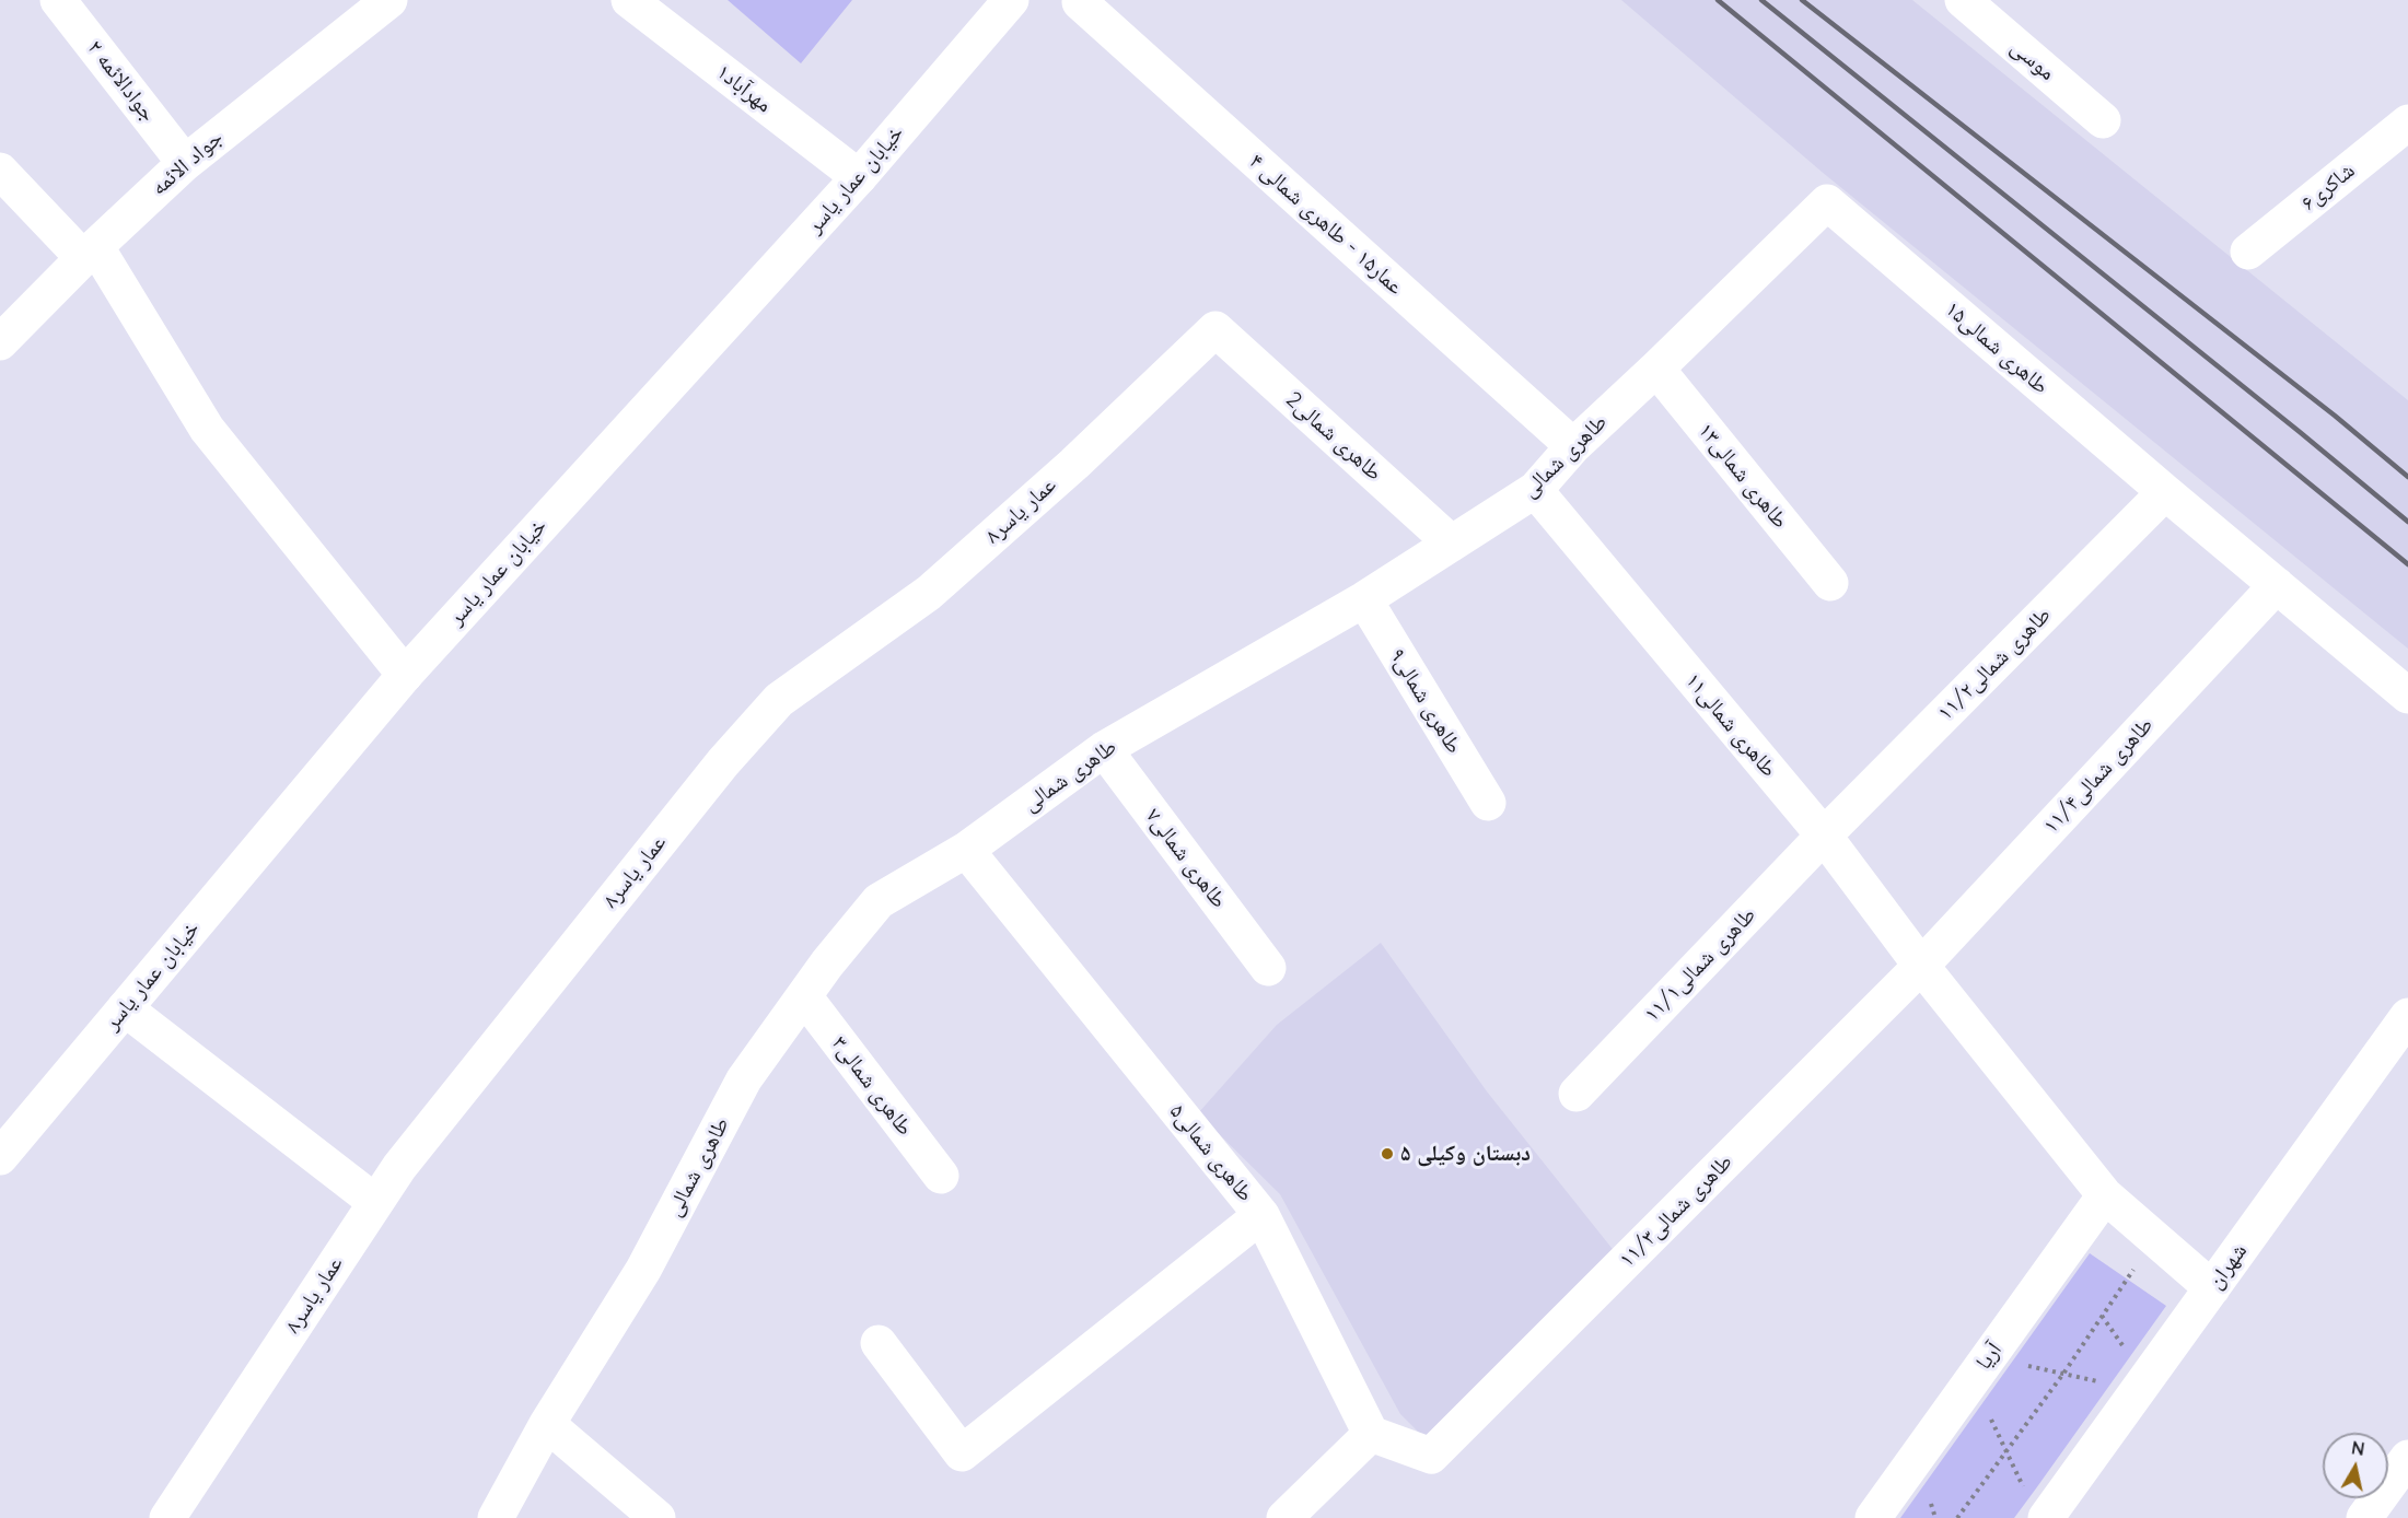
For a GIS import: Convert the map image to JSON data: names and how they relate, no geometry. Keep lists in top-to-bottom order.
{
  "streets": {
    "street": [
      "موسی",
      "جوادالائمه ۲",
      "مهرآباد۱",
      "جواد الائمه",
      "خیابان عمار یاسر",
      "شاکری۶",
      "عمار۱۵ - طاهری شمالی ۴",
      "طاهری شمالی۱۵",
      "طاهری شمالی2",
      "طاهری شمالی",
      "طاهری شمالی۱۳",
      "عمار یاسر۸",
      "طاهری شمالی۱۱/۲",
      "طاهری شمالی۹",
      "طاهری شمالی۱۱",
      "طاهری شمالی۱۱/۴",
      "طاهری شمالی۷",
      "طاهری شمالی۱۱/۱",
      "طاهری شمالی۳",
      "طاهری شمالی۵",
      "طاهری شمالی۱۱/۳",
      "شهران",
      "آریا"
    ]
  },
  "crossings": [
    ["جوادالائمه ۲", "جواد الائمه"],
    ["مهرآباد۱", "خیابان عمار یاسر"],
    ["عمار۱۵ - طاهری شمالی ۴", "طاهری شمالی"],
    ["طاهری شمالی۱۵", "طاهری شمالی"],
    ["طاهری شمالی۱۵", "طاهری شمالی۱۱/۲"],
    ["طاهری شمالی۱۵", "طاهری شمالی۱۱/۴"],
    ["طاهری شمالی2", "طاهری شمالی"],
    ["طاهری شمالی2", "عمار یاسر۸"],
    ["طاهری شمالی", "طاهری شمالی۱۳"],
    ["طاهری شمالی", "طاهری شمالی۹"],
    ["طاهری شمالی", "طاهری شمالی۱۱"],
    ["طاهری شمالی", "طاهری شمالی۷"],
    ["طاهری شمالی", "طاهری شمالی۳"],
    ["طاهری شمالی", "طاهری شمالی۵"],
    ["طاهری شمالی۱۱/۲", "طاهری شمالی۱۱"],
    ["طاهری شمالی۱۱/۲", "طاهری شمالی۱۱/۱"],
    ["طاهری شمالی۱۱", "طاهری شمالی۱۱/۴"],
    ["طاهری شمالی۱۱", "طاهری شمالی۱۱/۱"],
    ["طاهری شمالی۱۱", "طاهری شمالی۱۱/۳"],
    ["طاهری شمالی۱۱", "شهران"],
    ["طاهری شمالی۱۱", "آریا"],
    ["طاهری شمالی۱۱/۴", "طاهری شمالی۱۱/۳"],
    ["طاهری شمالی۵", "طاهری شمالی۱۱/۳"]
  ],
  "places": ["دبستان وکیلی ۵"],
  "north": "top"
}
